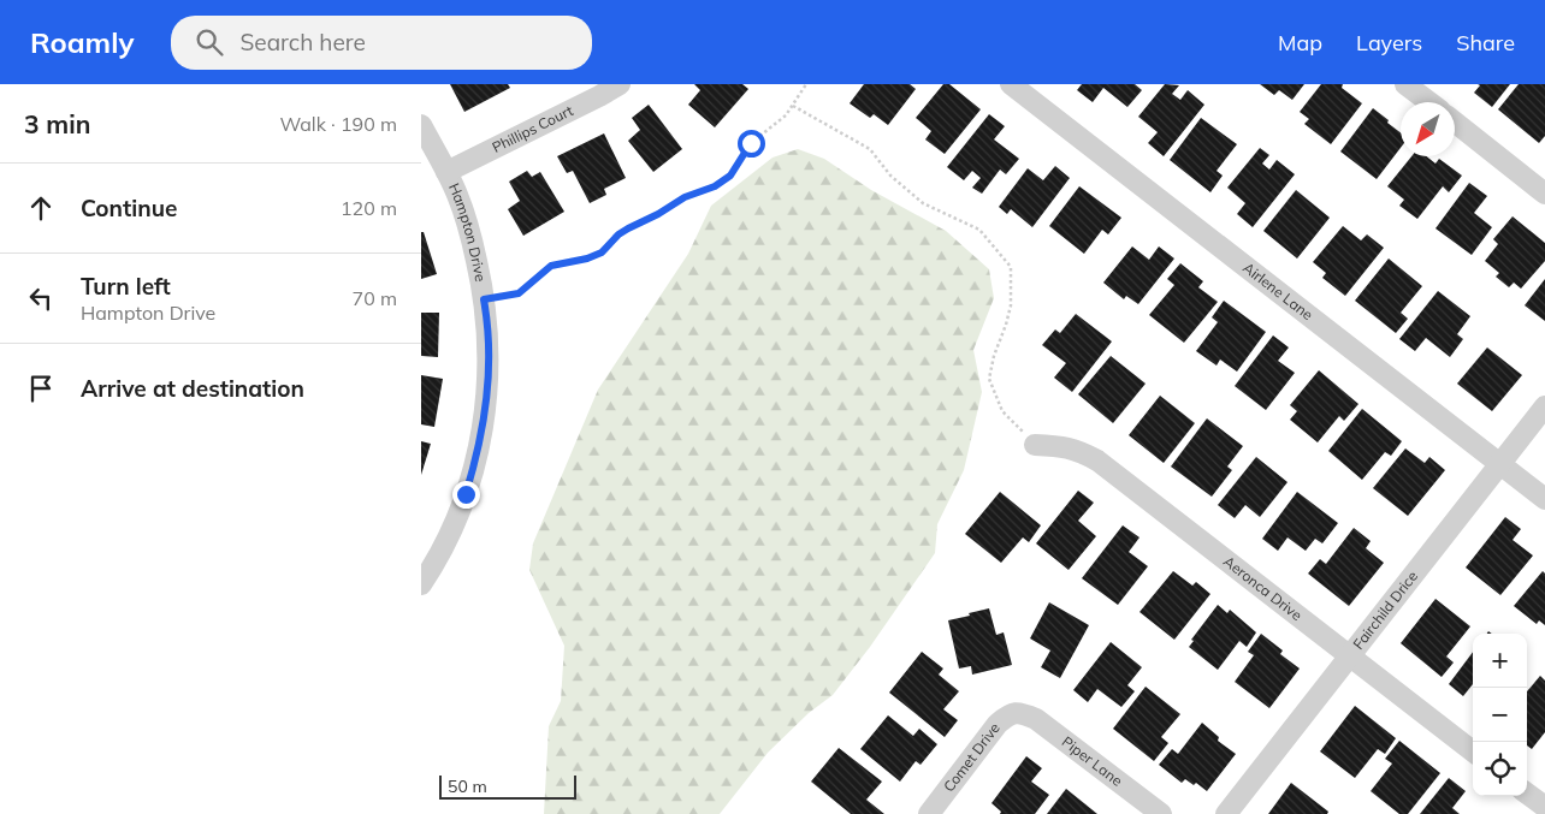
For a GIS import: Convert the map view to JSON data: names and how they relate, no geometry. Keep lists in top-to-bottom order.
{
  "streets": {
    "street": [
      "Phillips Court",
      "Hampton Drive",
      "Airlene Lane",
      "Aeronca Drive",
      "Fairchild Drice",
      "Comet Drive",
      "Piper Lane"
    ]
  },
  "crossings": [
    ["Phillips Court", "Hampton Drive"],
    ["Airlene Lane", "Fairchild Drice"],
    ["Aeronca Drive", "Fairchild Drice"],
    ["Comet Drive", "Piper Lane"]
  ],
  "scale_bar": "50 m",
  "north": "bottom left",
  "page": {
    "header": "Roamly",
    "search": "Search here",
    "nav": ["Map", "Layers", "Share"],
    "heading": ["3 min", "Walk · 190 m"],
    "list": [
      ["Continue", "120 m"],
      ["Turn left", "Hampton Drive", "70 m"],
      "Arrive at destination"
    ],
    "map_buttons": ["+", "−"],
    "scale": "50 m"
  }
}
